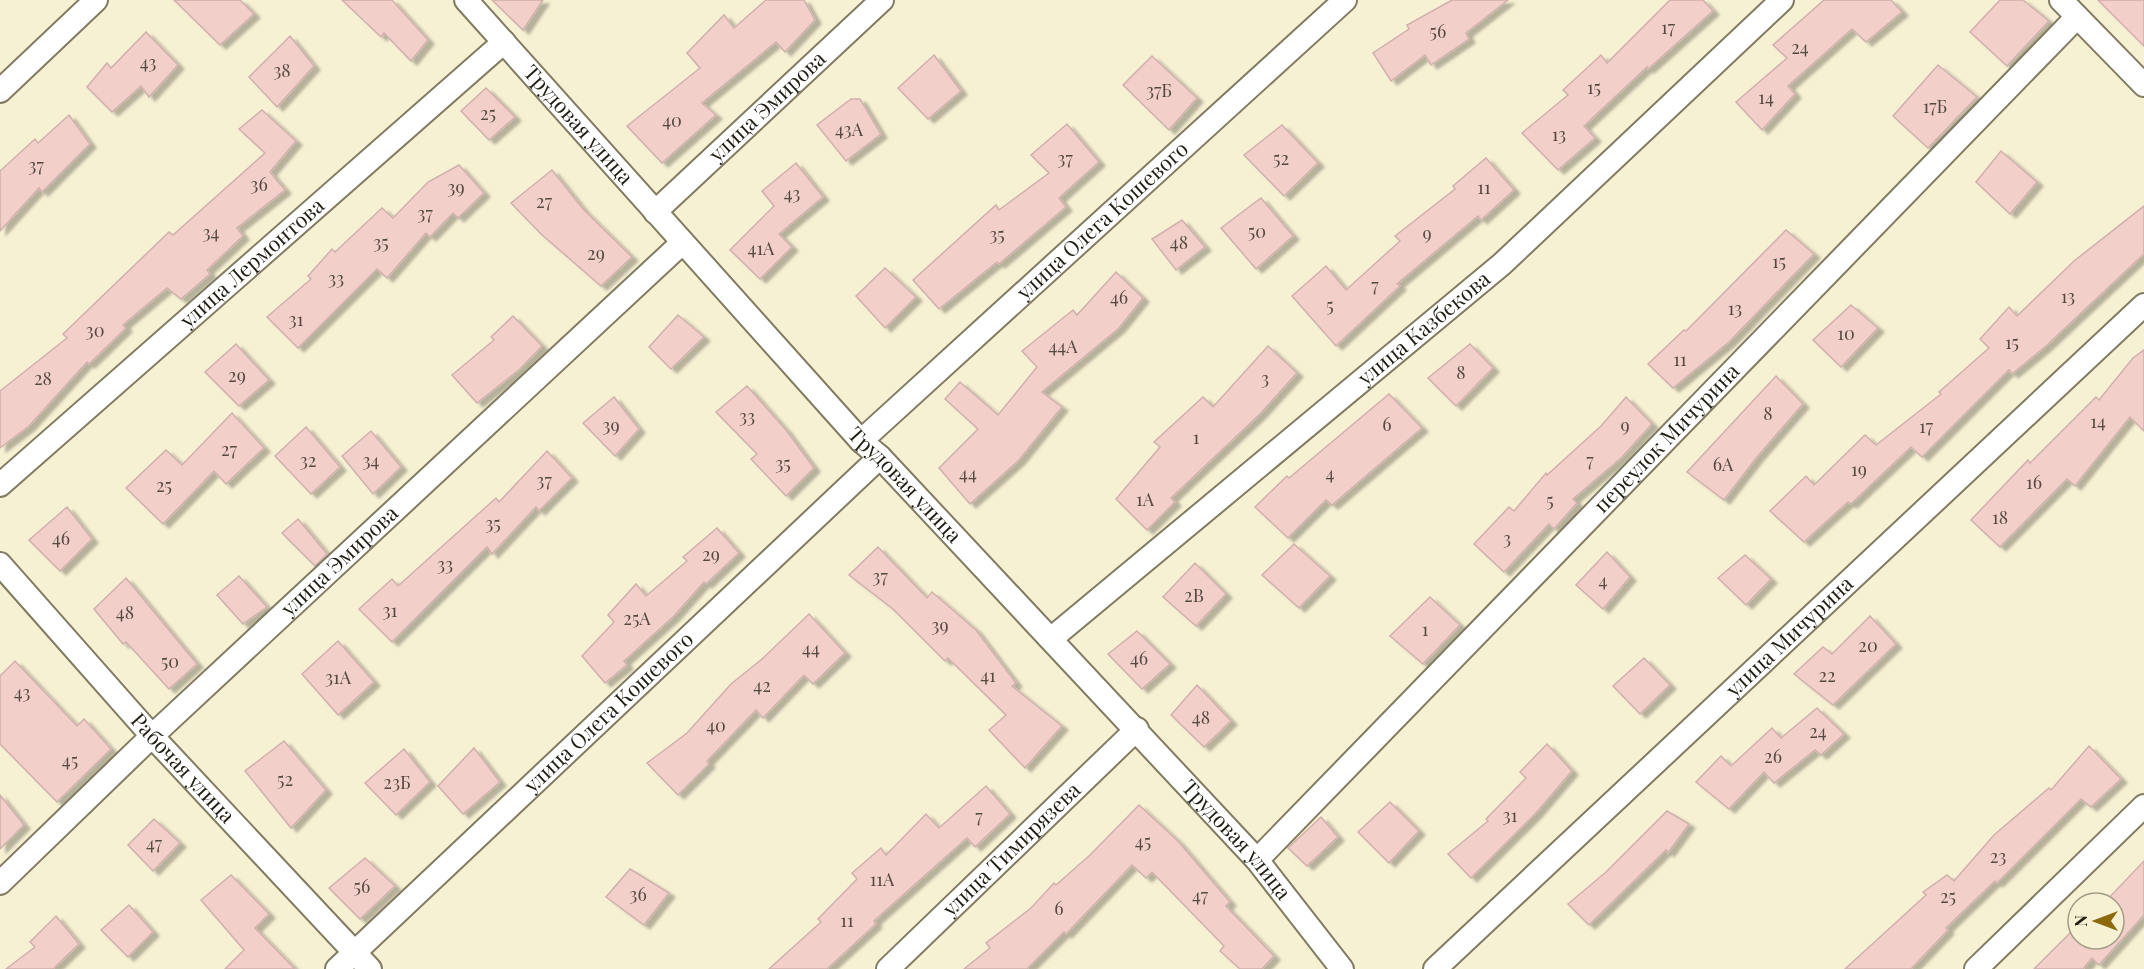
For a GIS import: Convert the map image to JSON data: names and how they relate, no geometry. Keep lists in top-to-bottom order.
{
  "streets": {
    "street": [
      "улица Эмирова",
      "Трудовая улица",
      "улица Олега Кошевого",
      "улица Лермонтова",
      "улица Казбекова",
      "переулок Мичурина",
      "улица Мичурина",
      "Рабочая улица",
      "улица Тимирязева"
    ]
  },
  "crossings": [
    ["улица Эмирова", "Трудовая улица"],
    ["улица Эмирова", "Рабочая улица"],
    ["Трудовая улица", "улица Олега Кошевого"],
    ["Трудовая улица", "улица Лермонтова"],
    ["Трудовая улица", "улица Казбекова"],
    ["Трудовая улица", "переулок Мичурина"],
    ["Трудовая улица", "улица Тимирязева"],
    ["улица Олега Кошевого", "Рабочая улица"]
  ],
  "house_numbers": [
    "17",
    "56",
    "24",
    "43",
    "38",
    "15",
    "37Б",
    "14",
    "17Б",
    "25",
    "40",
    "43А",
    "13",
    "37",
    "52",
    "37",
    "36",
    "39",
    "11",
    "43",
    "27",
    "37",
    "50",
    "34",
    "9",
    "35",
    "35",
    "48",
    "41А",
    "29",
    "15",
    "33",
    "7",
    "13",
    "46",
    "5",
    "13",
    "31",
    "30",
    "10",
    "15",
    "44А",
    "11",
    "8",
    "29",
    "28",
    "3",
    "8",
    "33",
    "14",
    "6",
    "39",
    "9",
    "17",
    "1",
    "27",
    "32",
    "34",
    "7",
    "35",
    "6А",
    "19",
    "44",
    "4",
    "37",
    "16",
    "25",
    "1А",
    "5",
    "18",
    "35",
    "46",
    "3",
    "29",
    "33",
    "37",
    "4",
    "2В",
    "31",
    "48",
    "25А",
    "39",
    "1",
    "20",
    "44",
    "46",
    "50",
    "41",
    "22",
    "31А",
    "42",
    "43",
    "48",
    "40",
    "24",
    "26",
    "45",
    "52",
    "23Б",
    "31",
    "7",
    "45",
    "47",
    "23",
    "11А",
    "56",
    "36",
    "47",
    "25",
    "6",
    "11"
  ],
  "north": "left"
}
